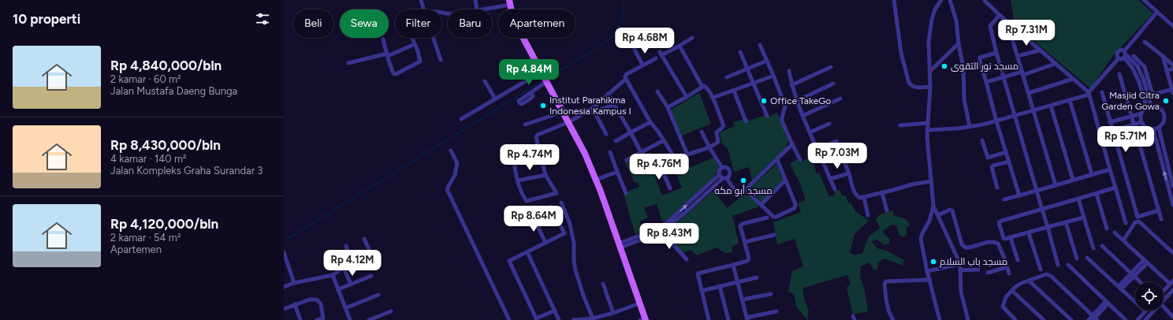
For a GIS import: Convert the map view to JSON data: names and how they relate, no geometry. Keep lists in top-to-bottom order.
{
  "places": [
    "مسجد نور التقوى",
    "Office TakeGo",
    "Masjid Citra Garden Gowa",
    "Institut Parahikma Indonesia Kampus I",
    "مسجد أبو مكه",
    "مسجد باب السلام"
  ],
  "page": {
    "heading": "10 properti",
    "chip": [
      "Beli",
      "Sewa",
      "Filter",
      "Baru",
      "Apartemen"
    ],
    "price": [
      "Rp 7.31M",
      "Rp 4.68M",
      "Rp 4.84M",
      "Rp 5.71M",
      "Rp 7.03M",
      "Rp 4.74M",
      "Rp 4.76M",
      "Rp 8.64M",
      "Rp 8.43M",
      "Rp 4.12M"
    ],
    "list": [
      {
        "name": "Rp 4,840,000/bln",
        "note": "2 kamar · 60 m² · Jalan Mustafa Daeng Bunga"
      },
      {
        "name": "Rp 8,430,000/bln",
        "note": "4 kamar · 140 m² · Jalan Kompleks Graha Surandar 3"
      },
      {
        "name": "Rp 4,120,000/bln",
        "note": "2 kamar · 54 m² · Apartemen"
      }
    ]
  }
}
